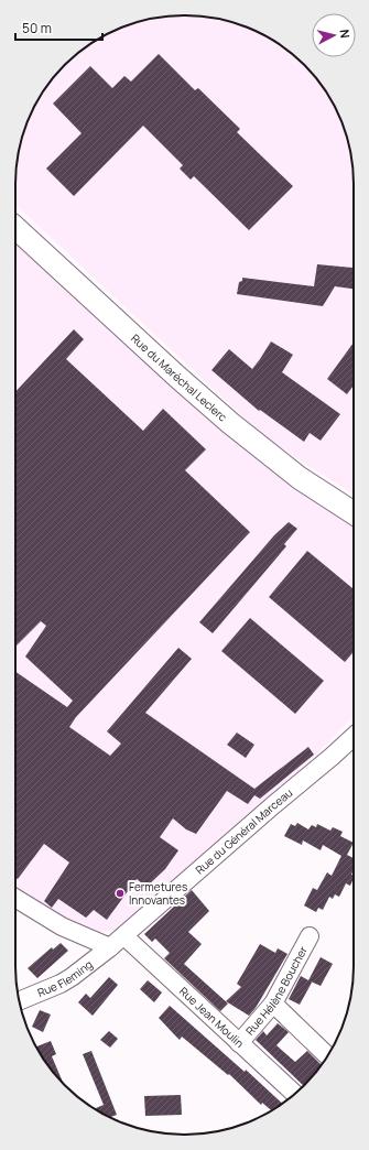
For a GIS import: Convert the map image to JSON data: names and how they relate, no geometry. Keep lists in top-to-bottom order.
{
  "streets": {
    "main road": ["Rue du Maréchal Leclerc"],
    "street": [
      "Rue du Général Marceau",
      "Rue Fleming",
      "Rue Hélène Boucher",
      "Rue Jean Moulin"
    ]
  },
  "crossings": [
    ["Rue du Général Marceau", "Rue Fleming"],
    ["Rue du Général Marceau", "Rue Jean Moulin"],
    ["Rue Hélène Boucher", "Rue Jean Moulin"]
  ],
  "places": ["Fermetures Innovantes"],
  "scale_bar": "50 m",
  "north": "right"
}
